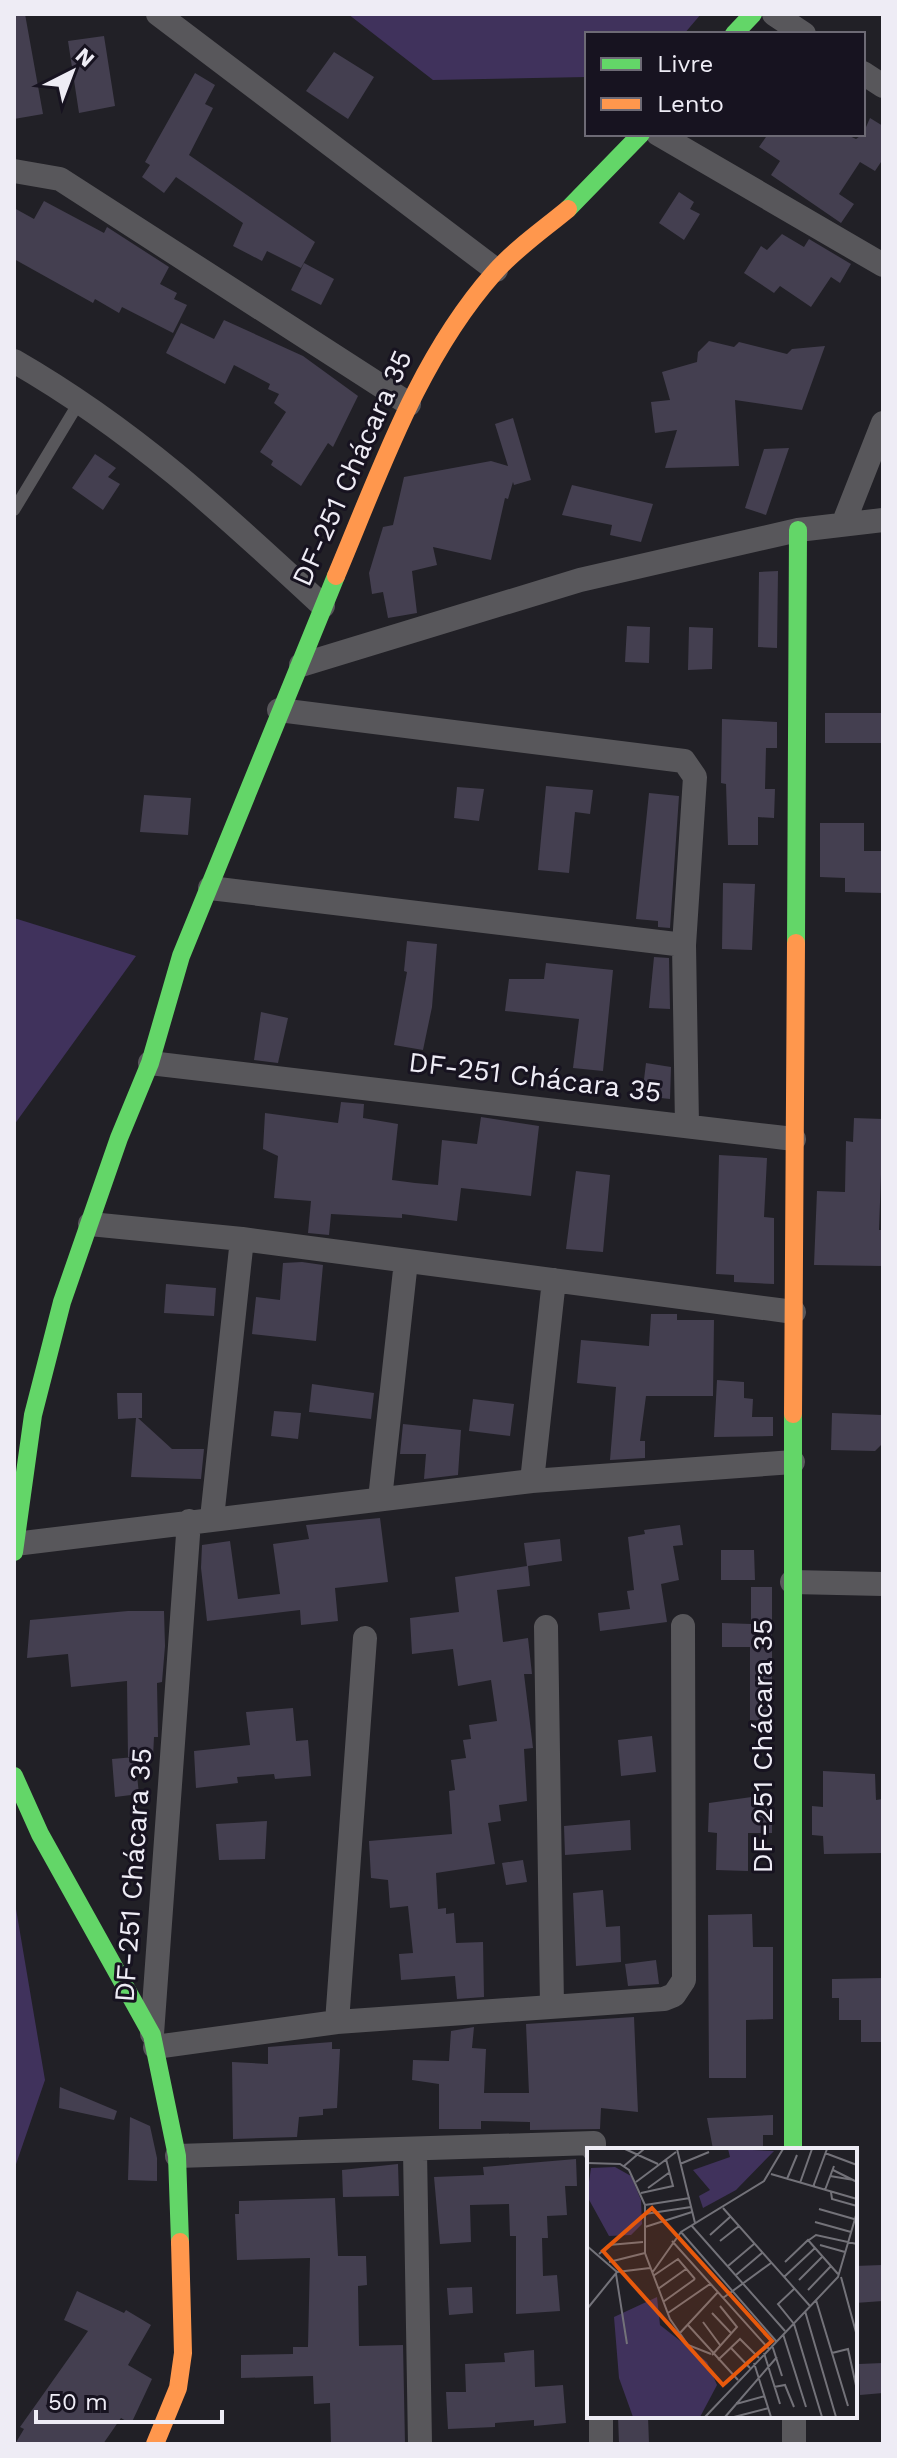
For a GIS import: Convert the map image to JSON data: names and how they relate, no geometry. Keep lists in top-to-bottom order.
{
  "streets": {
    "street": ["DF-251 Chácara 35"]
  },
  "legend": ["Livre", "Lento"],
  "scale_bar": "50 m",
  "north": "top right"
}
